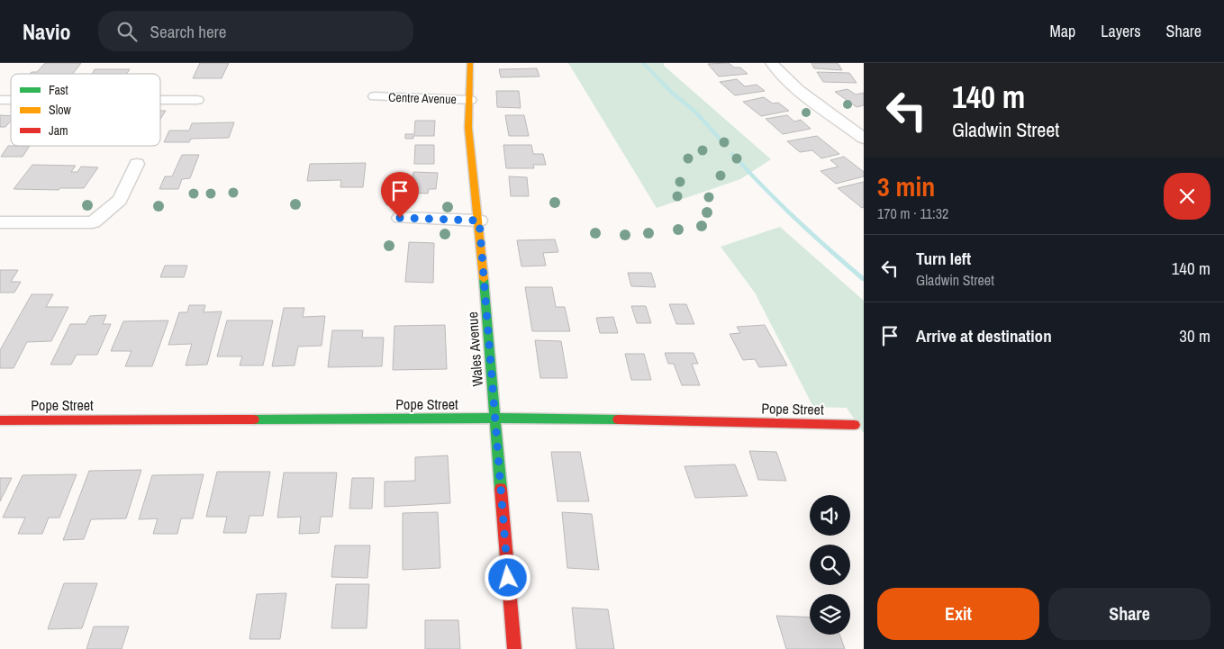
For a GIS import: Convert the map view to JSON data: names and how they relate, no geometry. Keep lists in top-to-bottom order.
{
  "streets": {
    "street": ["Centre Avenue", "Wales Avenue", "Pope Street"]
  },
  "crossings": [
    ["Centre Avenue", "Wales Avenue"],
    ["Wales Avenue", "Pope Street"]
  ],
  "legend": ["Fast", "Slow", "Jam"],
  "page": {
    "header": "Navio",
    "search": "Search here",
    "nav": ["Map", "Layers", "Share"],
    "turn": ["140 m", "Gladwin Street"],
    "heading": ["3 min", "170 m · 11:32"],
    "list": [
      {
        "name": "Turn left",
        "note": "Gladwin Street",
        "value": "140 m"
      },
      {
        "name": "Arrive at destination",
        "value": "30 m"
      }
    ],
    "buttons": ["Exit", "Share"]
  }
}
